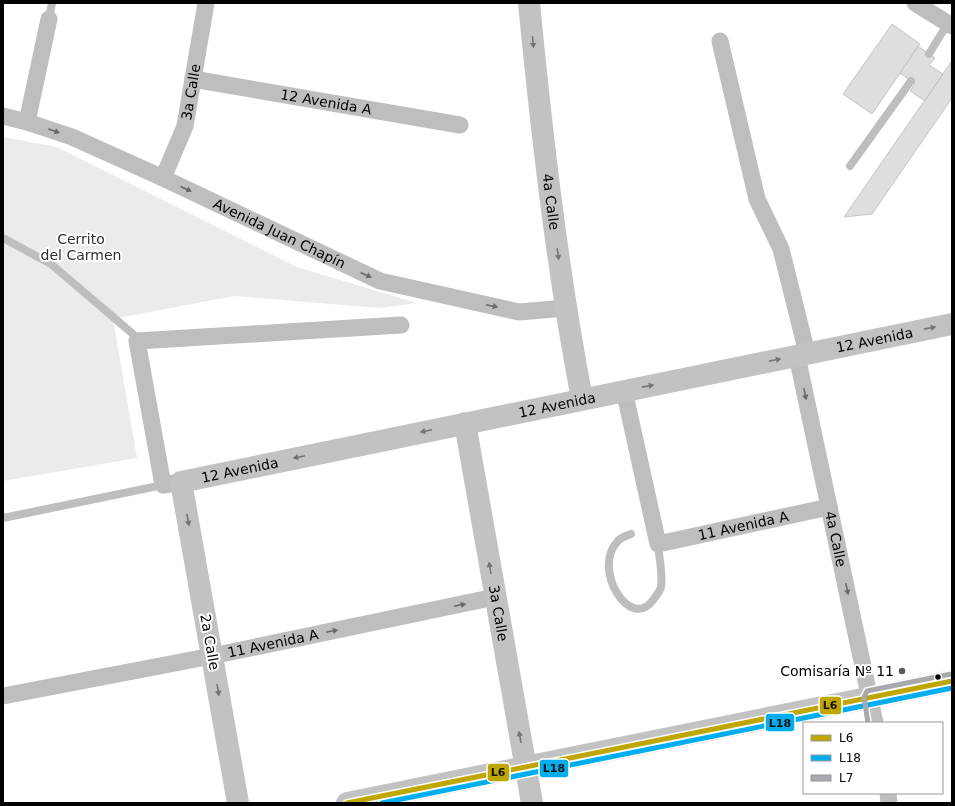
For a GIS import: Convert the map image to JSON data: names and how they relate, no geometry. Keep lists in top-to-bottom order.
{
  "streets": {
    "street": [
      "3a Calle",
      "12 Avenida A",
      "4a Calle",
      "Avenida Juan Chapín",
      "12 Avenida",
      "11 Avenida A",
      "2a Calle"
    ]
  },
  "crossings": [
    ["3a Calle", "12 Avenida A"],
    ["3a Calle", "Avenida Juan Chapín"],
    ["3a Calle", "12 Avenida"],
    ["3a Calle", "11 Avenida A"],
    ["4a Calle", "Avenida Juan Chapín"],
    ["4a Calle", "12 Avenida"],
    ["4a Calle", "11 Avenida A"],
    ["12 Avenida", "2a Calle"],
    ["11 Avenida A", "2a Calle"]
  ],
  "one_way": ["4a Calle", "11 Avenida A", "2a Calle"],
  "parks": ["Cerrito del Carmen"],
  "places": ["Comisaría Nº 11"],
  "lines": ["transit line L7", "transit line L6", "transit line L18"],
  "legend": ["L6", "L18", "L7"]
}
